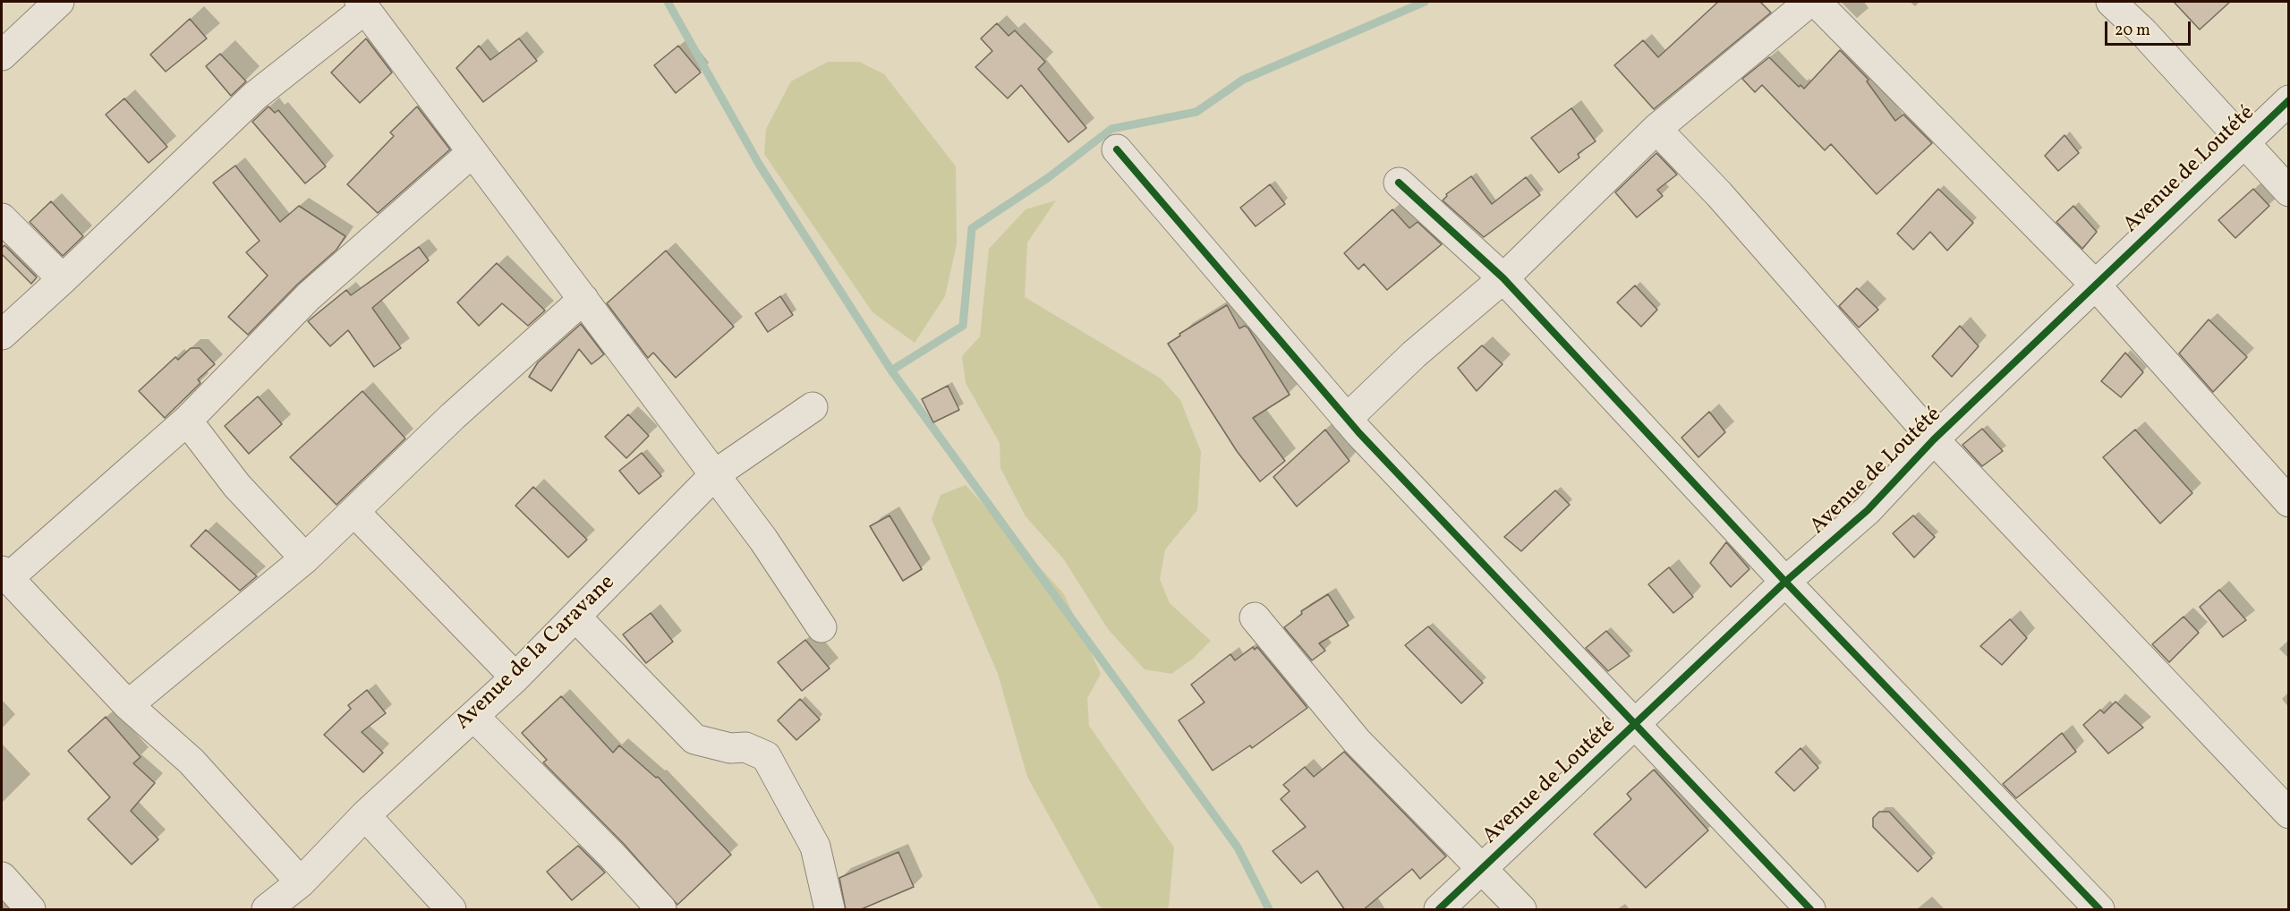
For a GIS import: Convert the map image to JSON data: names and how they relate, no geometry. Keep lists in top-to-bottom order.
{
  "streets": {
    "street": ["Avenue de Loutété", "Avenue de la Caravane"]
  },
  "scale_bar": "20 m"
}
